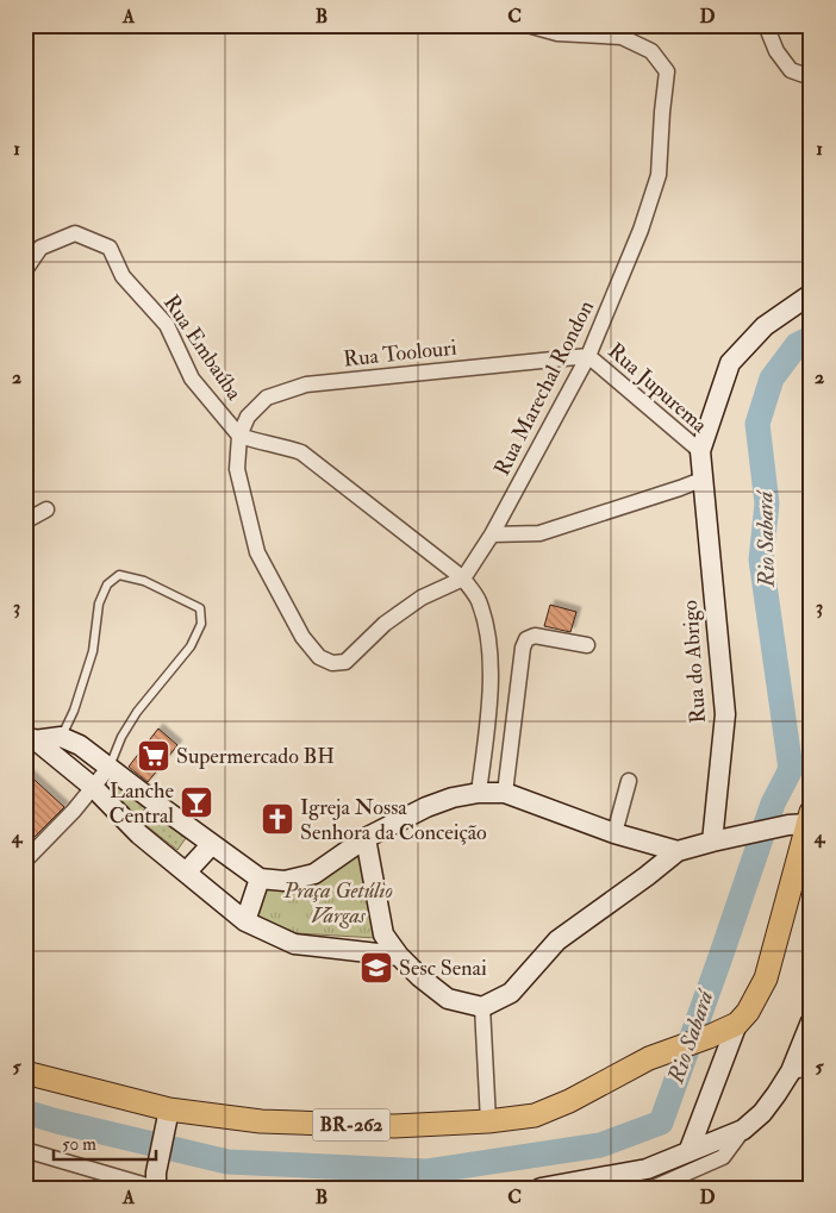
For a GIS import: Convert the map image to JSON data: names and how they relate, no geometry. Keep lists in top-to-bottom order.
{
  "streets": {
    "main road": ["Rua do Abrigo", "BR-262"],
    "street": [
      "Rua Embaúba",
      "Rua Toolouri",
      "Rua Marechal Rondon",
      "Rua Jupurema"
    ]
  },
  "crossings": [
    ["Rua Embaúba", "Rua Toolouri"],
    ["Rua Toolouri", "Rua Marechal Rondon"],
    ["Rua Toolouri", "Rua Jupurema"],
    ["Rua Marechal Rondon", "Rua Jupurema"],
    ["Rua Jupurema", "Rua do Abrigo"]
  ],
  "water": ["Rio Sabará"],
  "parks": ["Praça Getúlio Vargas"],
  "places": {
    "supermarket": ["Supermercado BH"],
    "bar": ["Lanche Central"],
    "church": ["Igreja Nossa Senhora da Conceição"],
    "school or university": ["Sesc Senai"]
  },
  "scale_bar": "50 m",
  "grid": {
    "columns": [
      "A",
      "B",
      "C",
      "D"
    ],
    "rows": [
      "1",
      "2",
      "3",
      "4",
      "5"
    ]
  }
}
